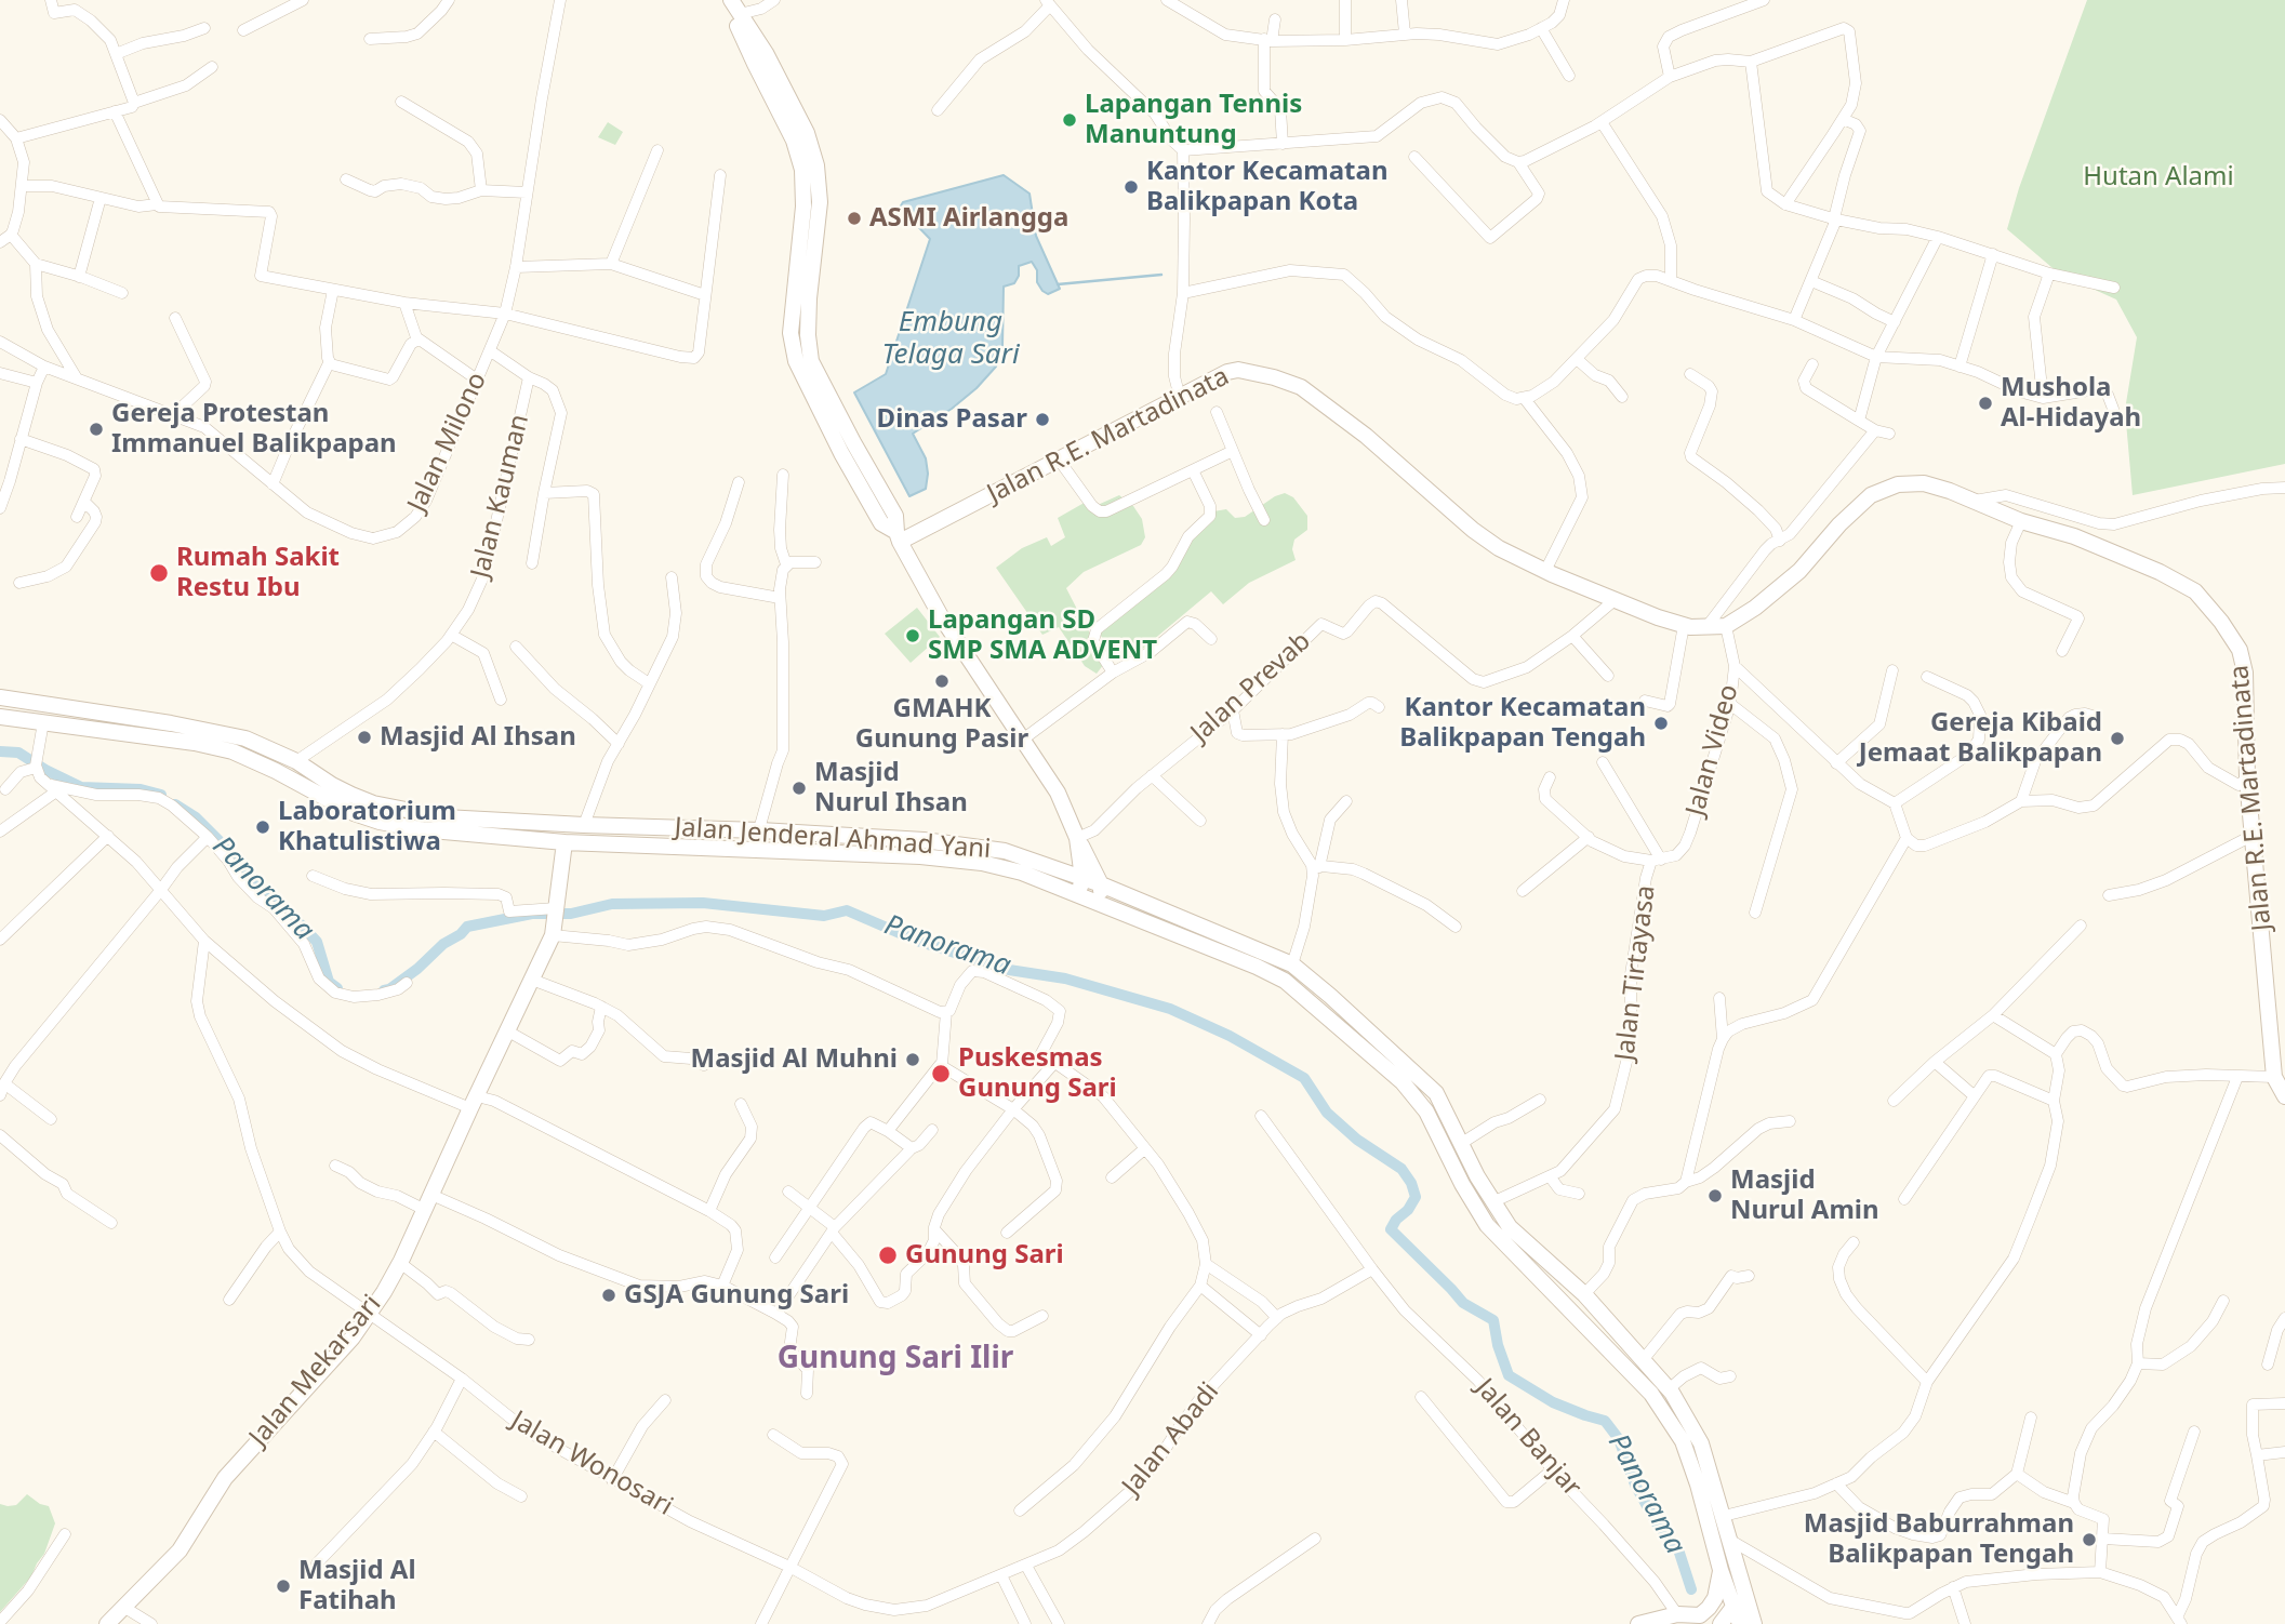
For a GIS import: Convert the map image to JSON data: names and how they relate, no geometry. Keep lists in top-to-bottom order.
{
  "streets": {
    "street": [
      "Jalan R.E. Martadinata",
      "Jalan Milono",
      "Jalan Kauman",
      "Jalan Prevab",
      "Jalan Video",
      "Jalan Jenderal Ahmad Yani",
      "Jalan Tirtayasa",
      "Jalan Mekarsari",
      "Jalan Banjar",
      "Jalan Abadi",
      "Jalan Wonosari"
    ]
  },
  "crossings": [
    ["Jalan R.E. Martadinata", "Jalan Prevab"],
    ["Jalan R.E. Martadinata", "Jalan Video"],
    ["Jalan Kauman", "Jalan Jenderal Ahmad Yani"],
    ["Jalan Video", "Jalan Tirtayasa"],
    ["Jalan Jenderal Ahmad Yani", "Jalan Tirtayasa"],
    ["Jalan Jenderal Ahmad Yani", "Jalan Mekarsari"],
    ["Jalan Mekarsari", "Jalan Wonosari"],
    ["Jalan Banjar", "Jalan Abadi"],
    ["Jalan Abadi", "Jalan Wonosari"]
  ],
  "districts": ["Gunung Sari Ilir"],
  "water": ["Embung Telaga Sari", "Panorama"],
  "parks": ["Hutan Alami"],
  "places": [
    "Lapangan Tennis Manuntung",
    "Kantor Kecamatan Balikpapan Kota",
    "ASMI Airlangga",
    "Mushola Al-Hidayah",
    "Dinas Pasar",
    "Gereja Protestan Immanuel Balikpapan",
    "Rumah Sakit Restu Ibu",
    "Lapangan SD SMP SMA ADVENT",
    "GMAHK Gunung Pasir",
    "Kantor Kecamatan Balikpapan Tengah",
    "Masjid Al Ihsan",
    "Gereja Kibaid Jemaat Balikpapan",
    "Masjid Nurul Ihsan",
    "Laboratorium Khatulistiwa",
    "Masjid Al Muhni",
    "Puskesmas Gunung Sari",
    "Masjid Nurul Amin",
    "Gunung Sari",
    "GSJA Gunung Sari",
    "Masjid Baburrahman Balikpapan Tengah",
    "Masjid Al Fatihah"
  ]
}
